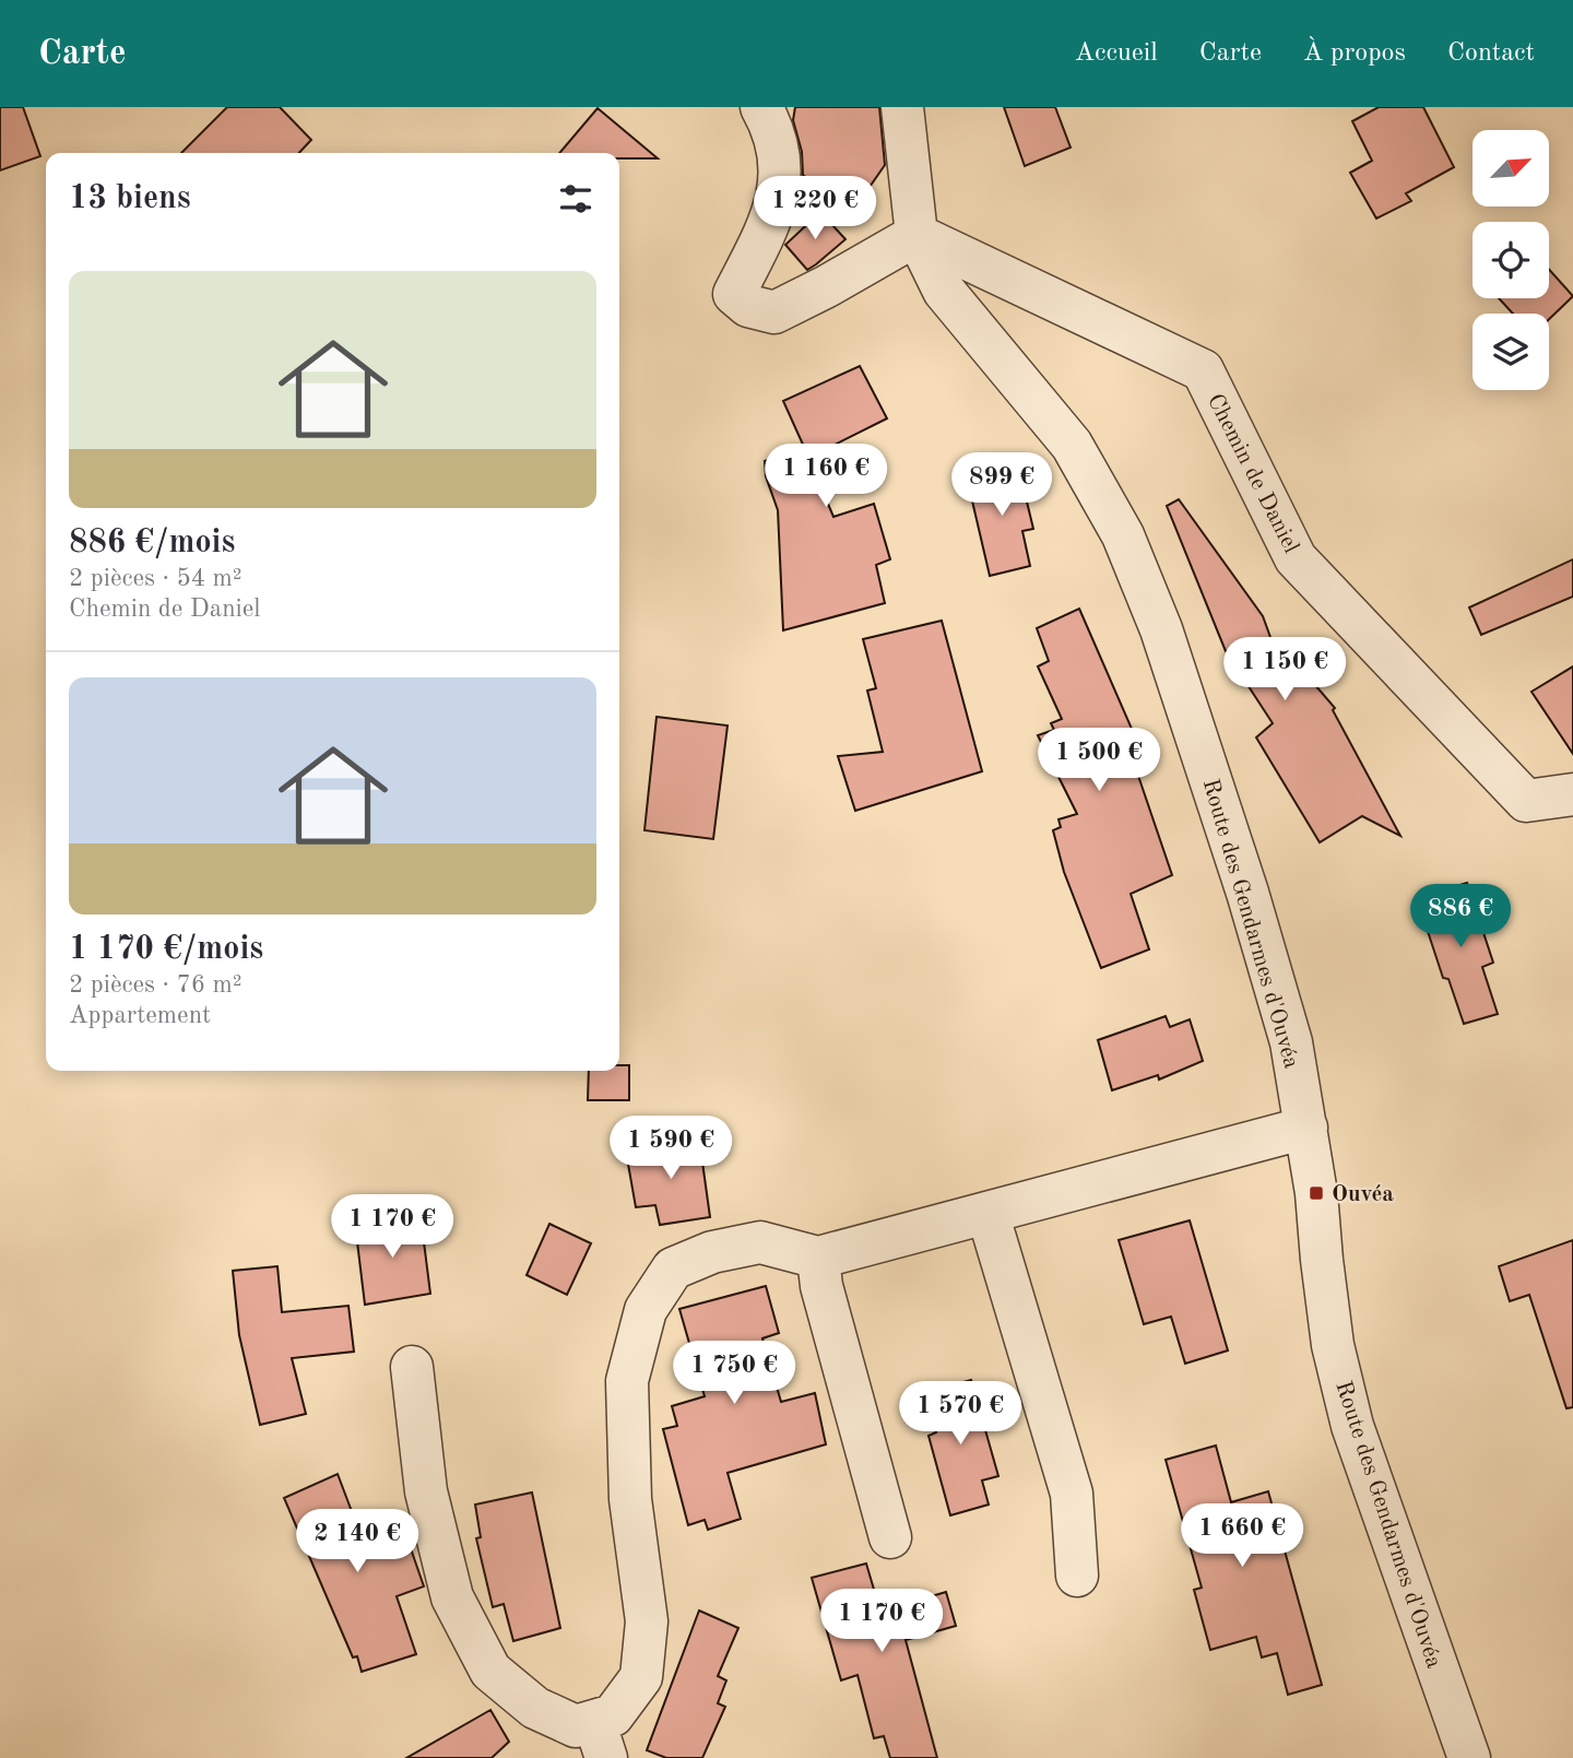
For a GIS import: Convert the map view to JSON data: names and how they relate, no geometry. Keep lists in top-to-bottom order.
{
  "streets": {
    "street": ["Chemin de Daniel", "Route des Gendarmes d'Ouvéa"]
  },
  "crossings": [
    ["Chemin de Daniel", "Route des Gendarmes d'Ouvéa"]
  ],
  "places": {
    "transit": ["Ouvéa"]
  },
  "north": "top right",
  "page": {
    "header": "Carte",
    "nav": [
      "Accueil",
      "Carte",
      "À propos",
      "Contact"
    ],
    "heading": "13 biens",
    "price": [
      "1 220 €",
      "1 160 €",
      "899 €",
      "1 150 €",
      "1 500 €",
      "886 €",
      "1 590 €",
      "1 170 €",
      "1 750 €",
      "1 570 €",
      "1 660 €",
      "2 140 €",
      "1 170 €"
    ],
    "list": [
      {
        "name": "886 €/mois",
        "note": "2 pièces · 54 m² · Chemin de Daniel"
      },
      {
        "name": "1 170 €/mois",
        "note": "2 pièces · 76 m² · Appartement"
      }
    ]
  }
}
